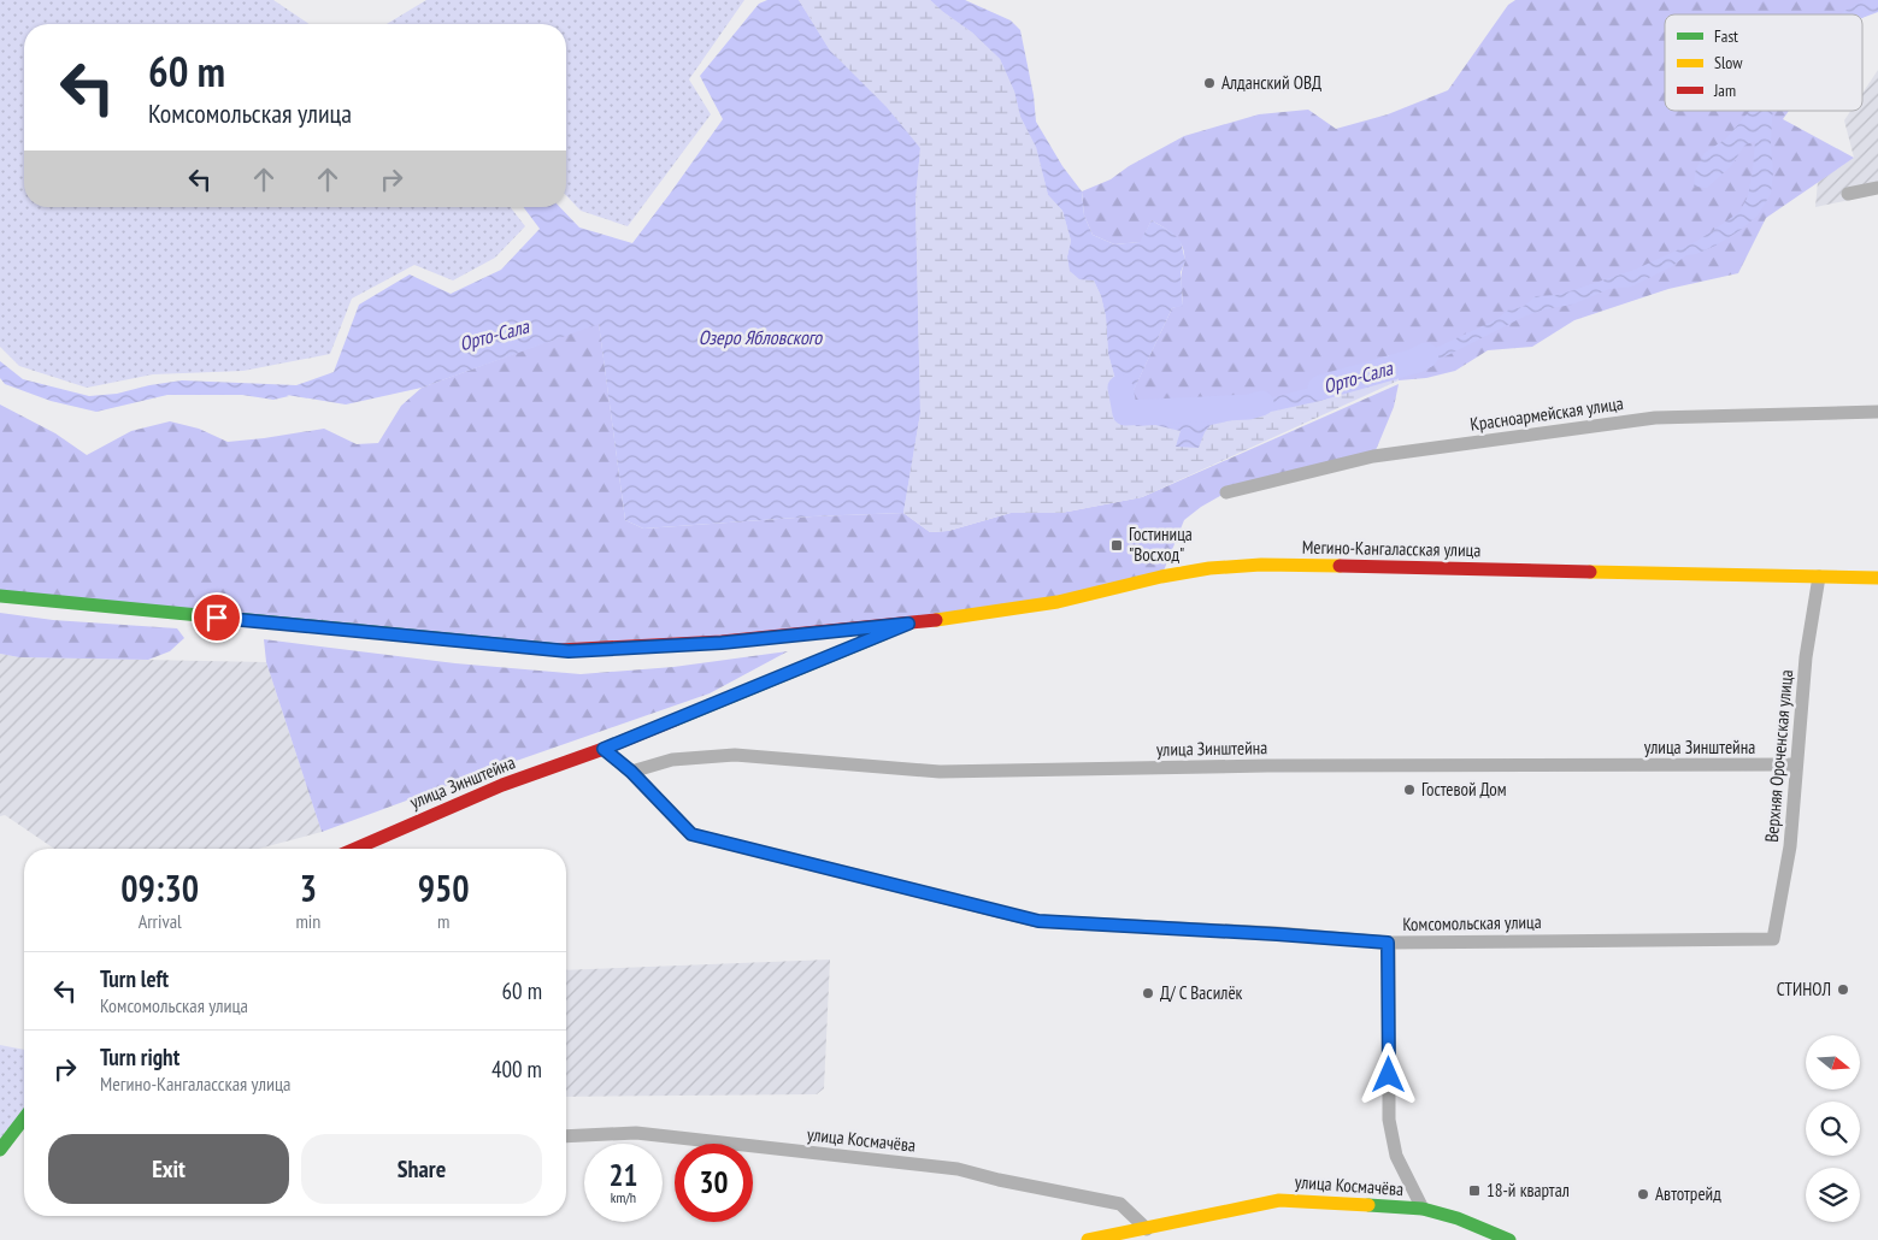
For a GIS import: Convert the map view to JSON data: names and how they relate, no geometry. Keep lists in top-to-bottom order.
{
  "streets": {
    "main road": ["Мегино-Кангаласская улица", "улица Зинштейна", "улица Космачёва"],
    "street": ["Красноармейская улица", "Верхняя Ороченская улица", "Комсомольская улица"]
  },
  "crossings": [
    ["Мегино-Кангаласская улица", "улица Зинштейна"],
    ["Мегино-Кангаласская улица", "Верхняя Ороченская улица"],
    ["Мегино-Кангаласская улица", "Комсомольская улица"],
    ["улица Зинштейна", "Верхняя Ороченская улица"],
    ["улица Зинштейна", "Комсомольская улица"],
    ["Верхняя Ороченская улица", "Комсомольская улица"]
  ],
  "water": ["Орто-Сала", "Озеро Ябловского"],
  "places": {
    "other": [
      "Алданский ОВД",
      "Гостевой Дом",
      "СТИНОЛ",
      "Д/ С Василёк",
      "Автотрейд"
    ],
    "transit": ["Гостиница \"Восход\"", "18-й квартал"]
  },
  "legend": ["Fast", "Slow", "Jam"],
  "north": "right",
  "page": {
    "turn": ["60 m", "Комсомольская улица"],
    "eta": [
      "09:30",
      "Arrival",
      "3",
      "min",
      "950",
      "m"
    ],
    "list": [
      {
        "name": "Turn left",
        "note": "Комсомольская улица",
        "value": "60 m"
      },
      {
        "name": "Turn right",
        "note": "Мегино-Кангаласская улица",
        "value": "400 m"
      }
    ],
    "buttons": ["Exit", "Share"],
    "speed": "21 km/h",
    "limit": "30"
  }
}
